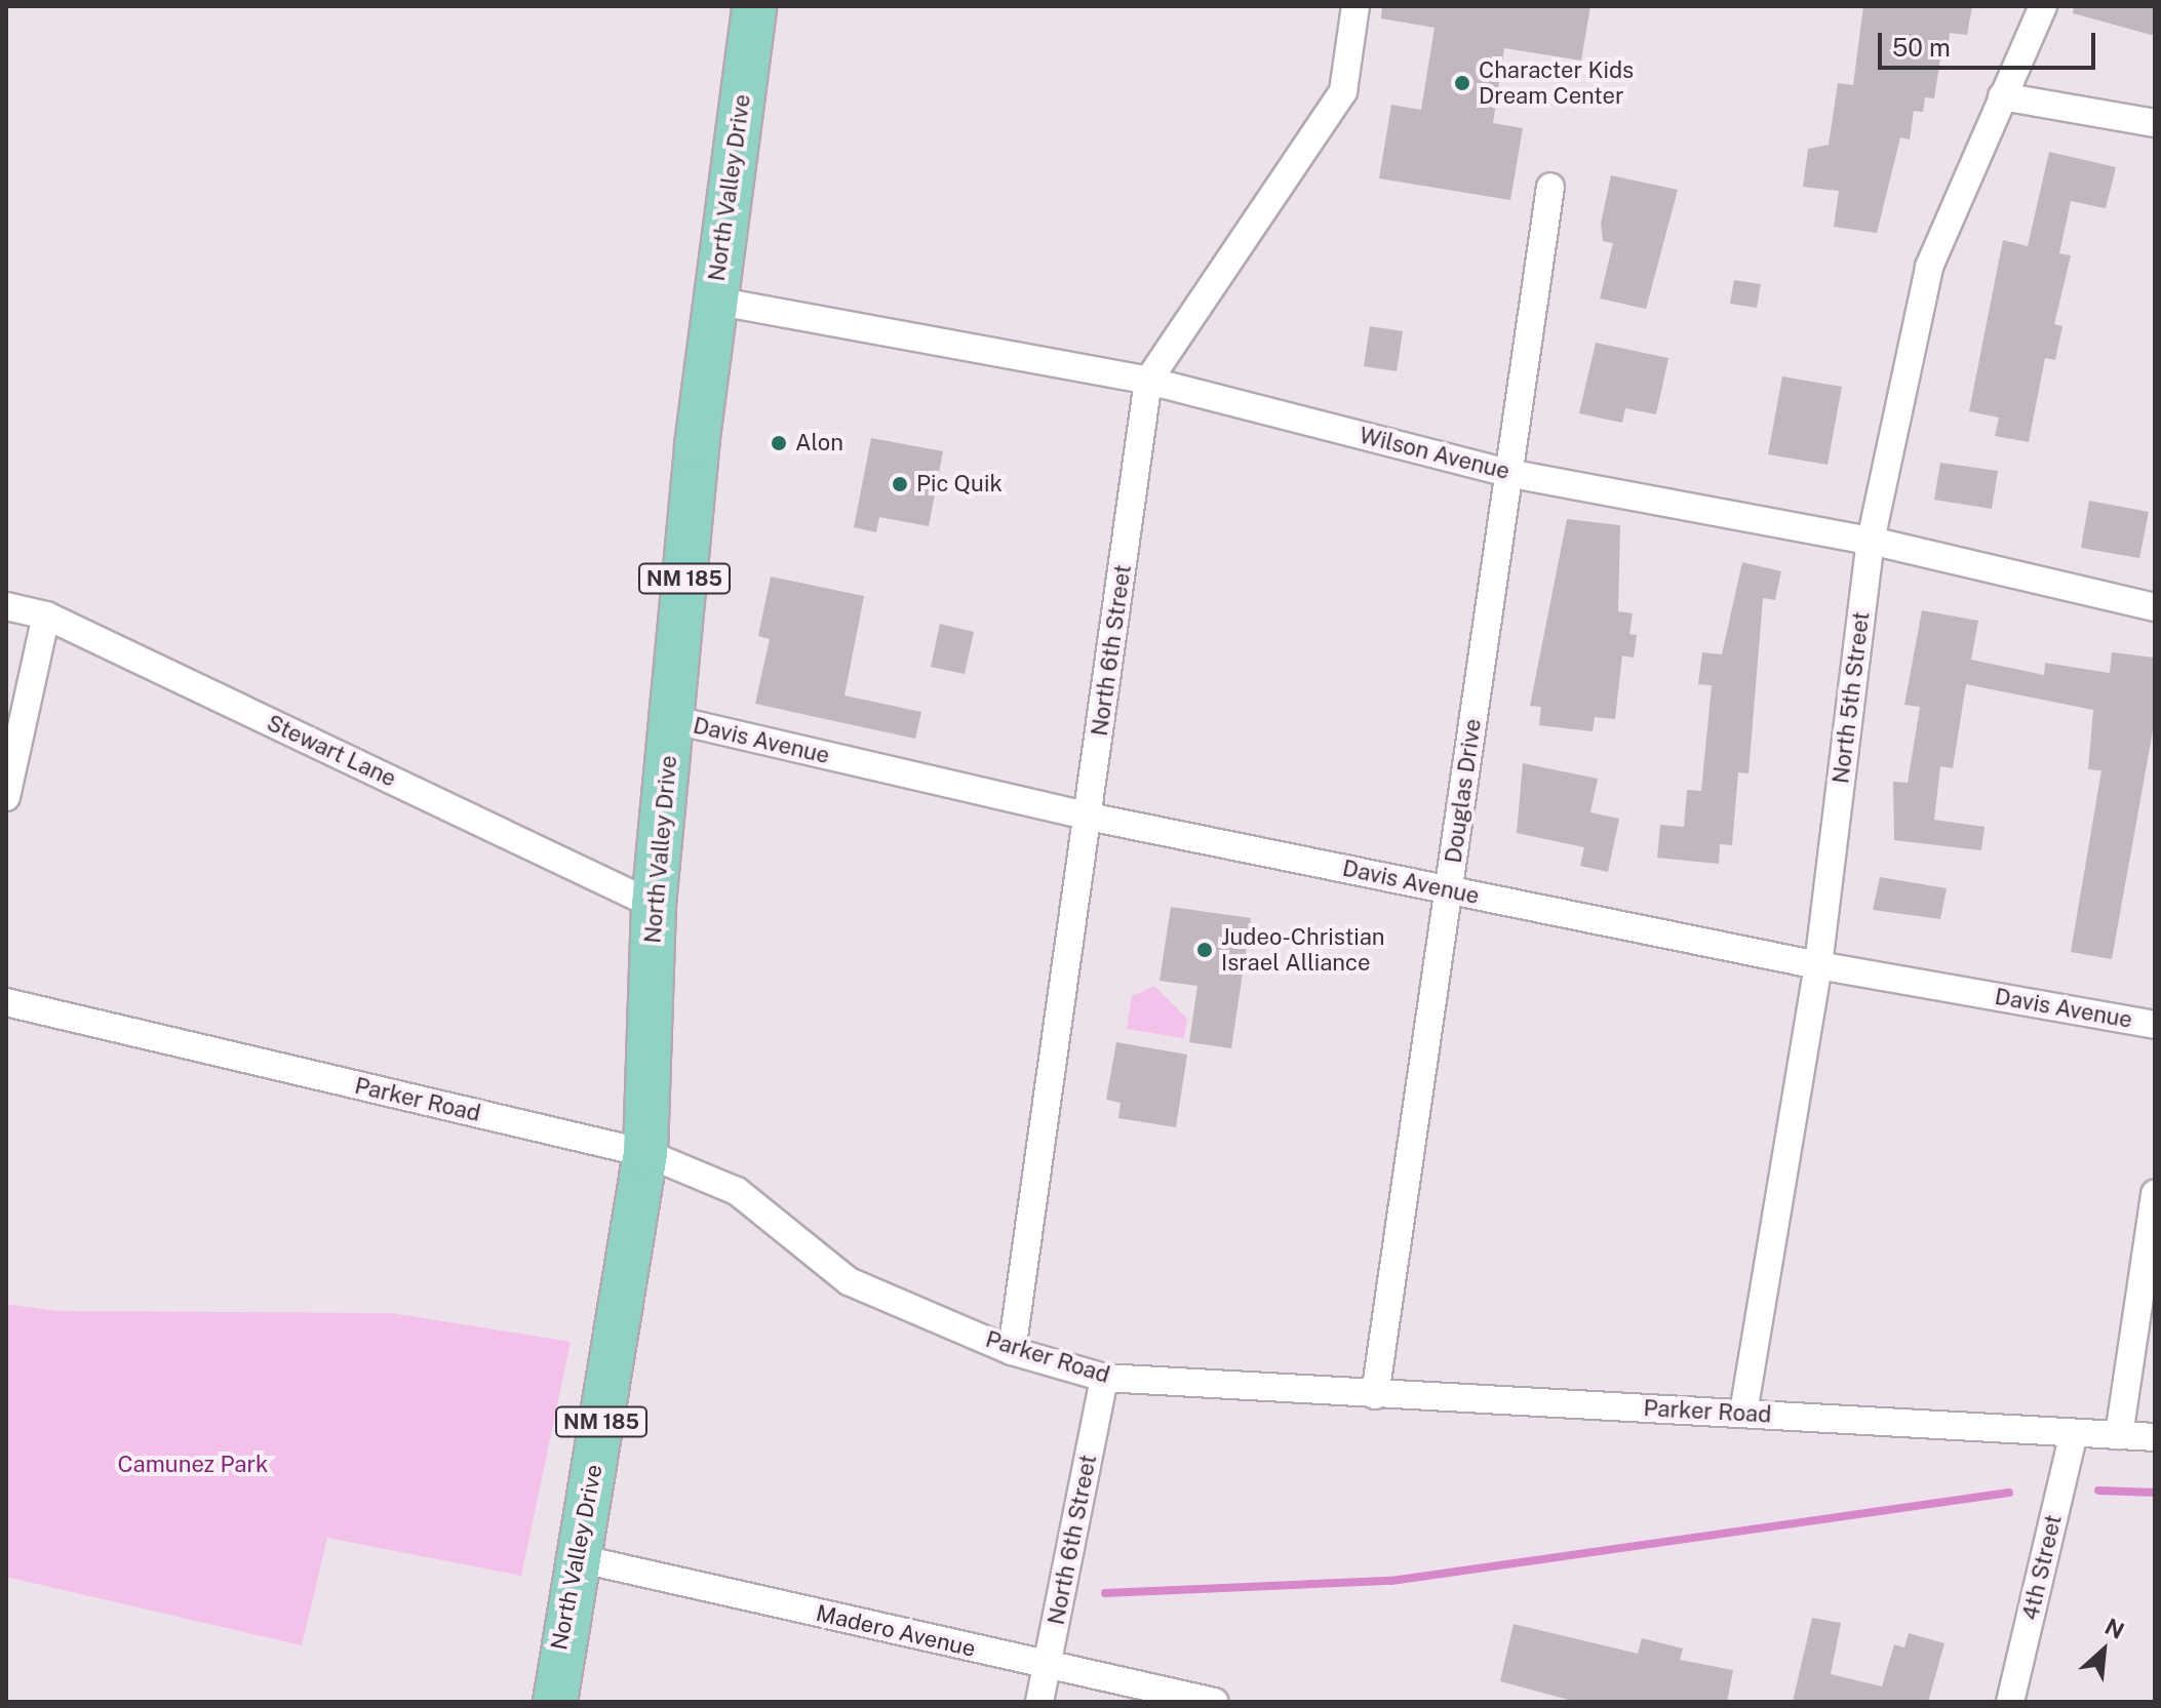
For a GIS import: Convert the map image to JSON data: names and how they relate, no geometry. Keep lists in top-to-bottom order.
{
  "streets": {
    "main road": ["North Valley Drive", "NM 185"],
    "street": [
      "Wilson Avenue",
      "North 6th Street",
      "North 5th Street",
      "Davis Avenue",
      "Stewart Lane",
      "Douglas Drive",
      "Parker Road",
      "4th Street",
      "Madero Avenue"
    ]
  },
  "crossings": [
    ["North Valley Drive", "Wilson Avenue"],
    ["North Valley Drive", "Davis Avenue"],
    ["North Valley Drive", "Stewart Lane"],
    ["North Valley Drive", "Parker Road"],
    ["North Valley Drive", "Madero Avenue"],
    ["Wilson Avenue", "North 6th Street"],
    ["Wilson Avenue", "North 5th Street"],
    ["Wilson Avenue", "Douglas Drive"],
    ["North 6th Street", "Davis Avenue"],
    ["North 6th Street", "Parker Road"],
    ["North 6th Street", "Madero Avenue"],
    ["North 5th Street", "Davis Avenue"],
    ["North 5th Street", "Parker Road"],
    ["Davis Avenue", "Douglas Drive"],
    ["Douglas Drive", "Parker Road"],
    ["Parker Road", "4th Street"]
  ],
  "parks": ["Camunez Park"],
  "places": [
    "Character Kids Dream Center",
    "Alon",
    "Pic Quik",
    "Judeo-Christian Israel Alliance"
  ],
  "scale_bar": "50 m",
  "north": "top right"
}
